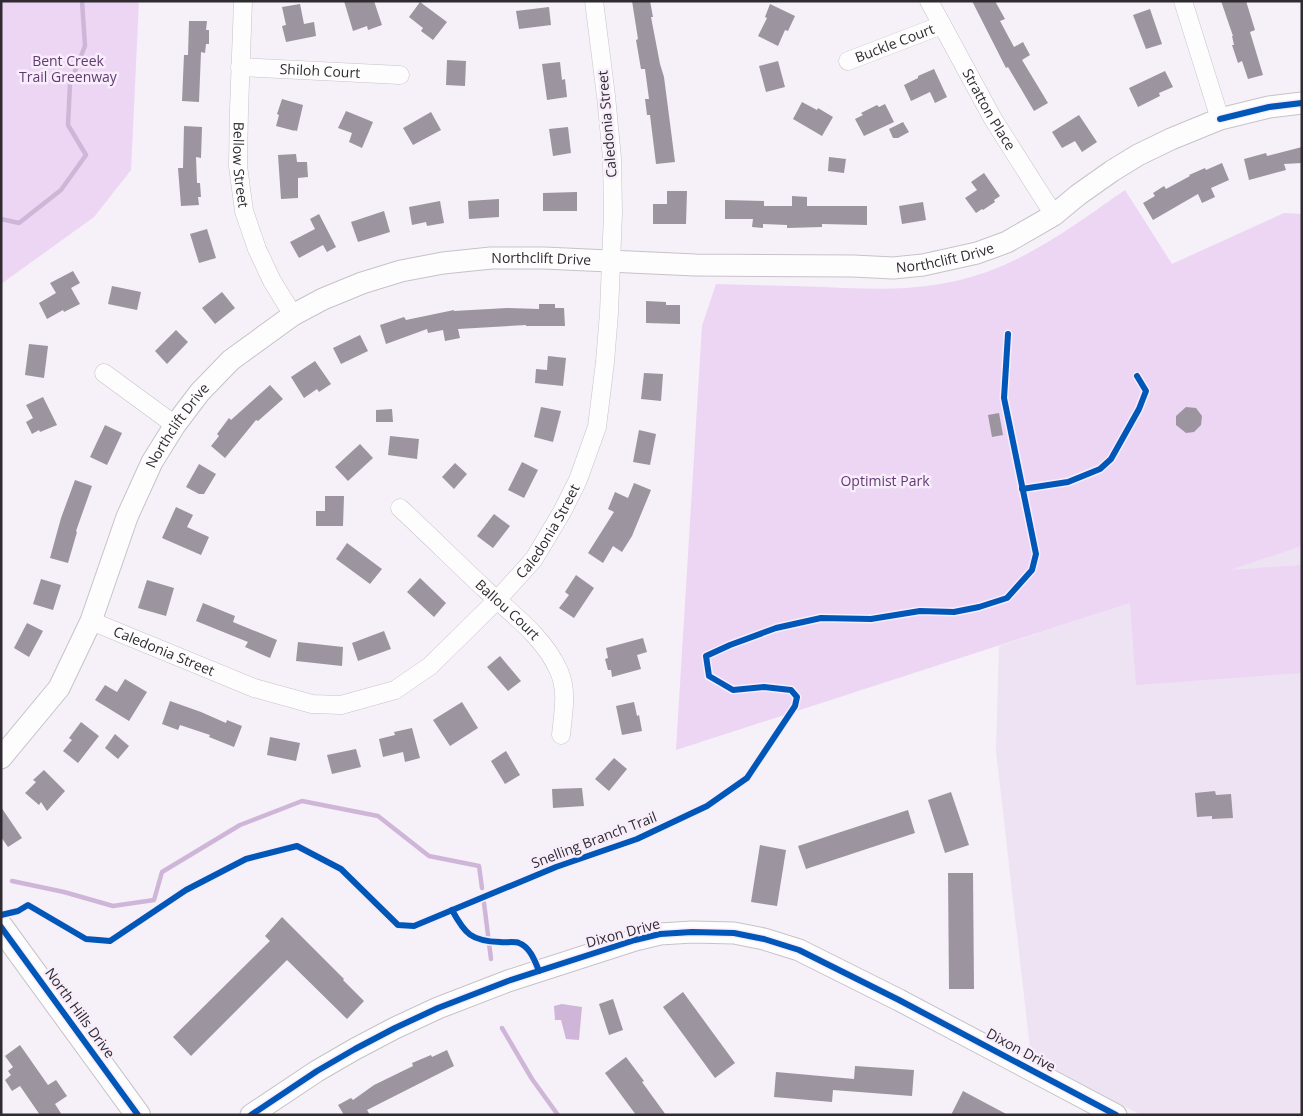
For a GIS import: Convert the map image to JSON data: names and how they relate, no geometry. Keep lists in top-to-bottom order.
{
  "streets": {
    "main road": ["North Hills Drive"],
    "street": [
      "Buckle Court",
      "Shiloh Court",
      "Stratton Place",
      "Caledonia Street",
      "Bellow Street",
      "Northclift Drive",
      "Ballou Court",
      "Dixon Drive"
    ],
    "cycle path": ["Snelling Branch Trail"]
  },
  "crossings": [
    ["Buckle Court", "Stratton Place"],
    ["Shiloh Court", "Bellow Street"],
    ["Stratton Place", "Northclift Drive"],
    ["Caledonia Street", "Northclift Drive"],
    ["Caledonia Street", "Ballou Court"],
    ["Bellow Street", "Northclift Drive"]
  ],
  "parks": ["Bent Creek Trail Greenway", "Optimist Park"]
}
